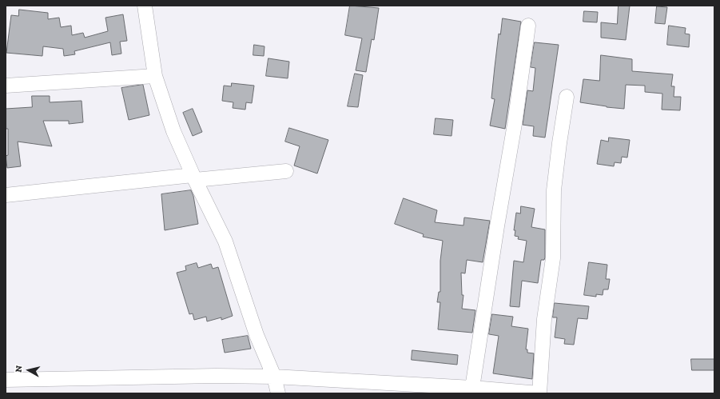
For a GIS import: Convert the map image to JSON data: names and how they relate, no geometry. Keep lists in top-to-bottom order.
{
  "north": "left"
}
